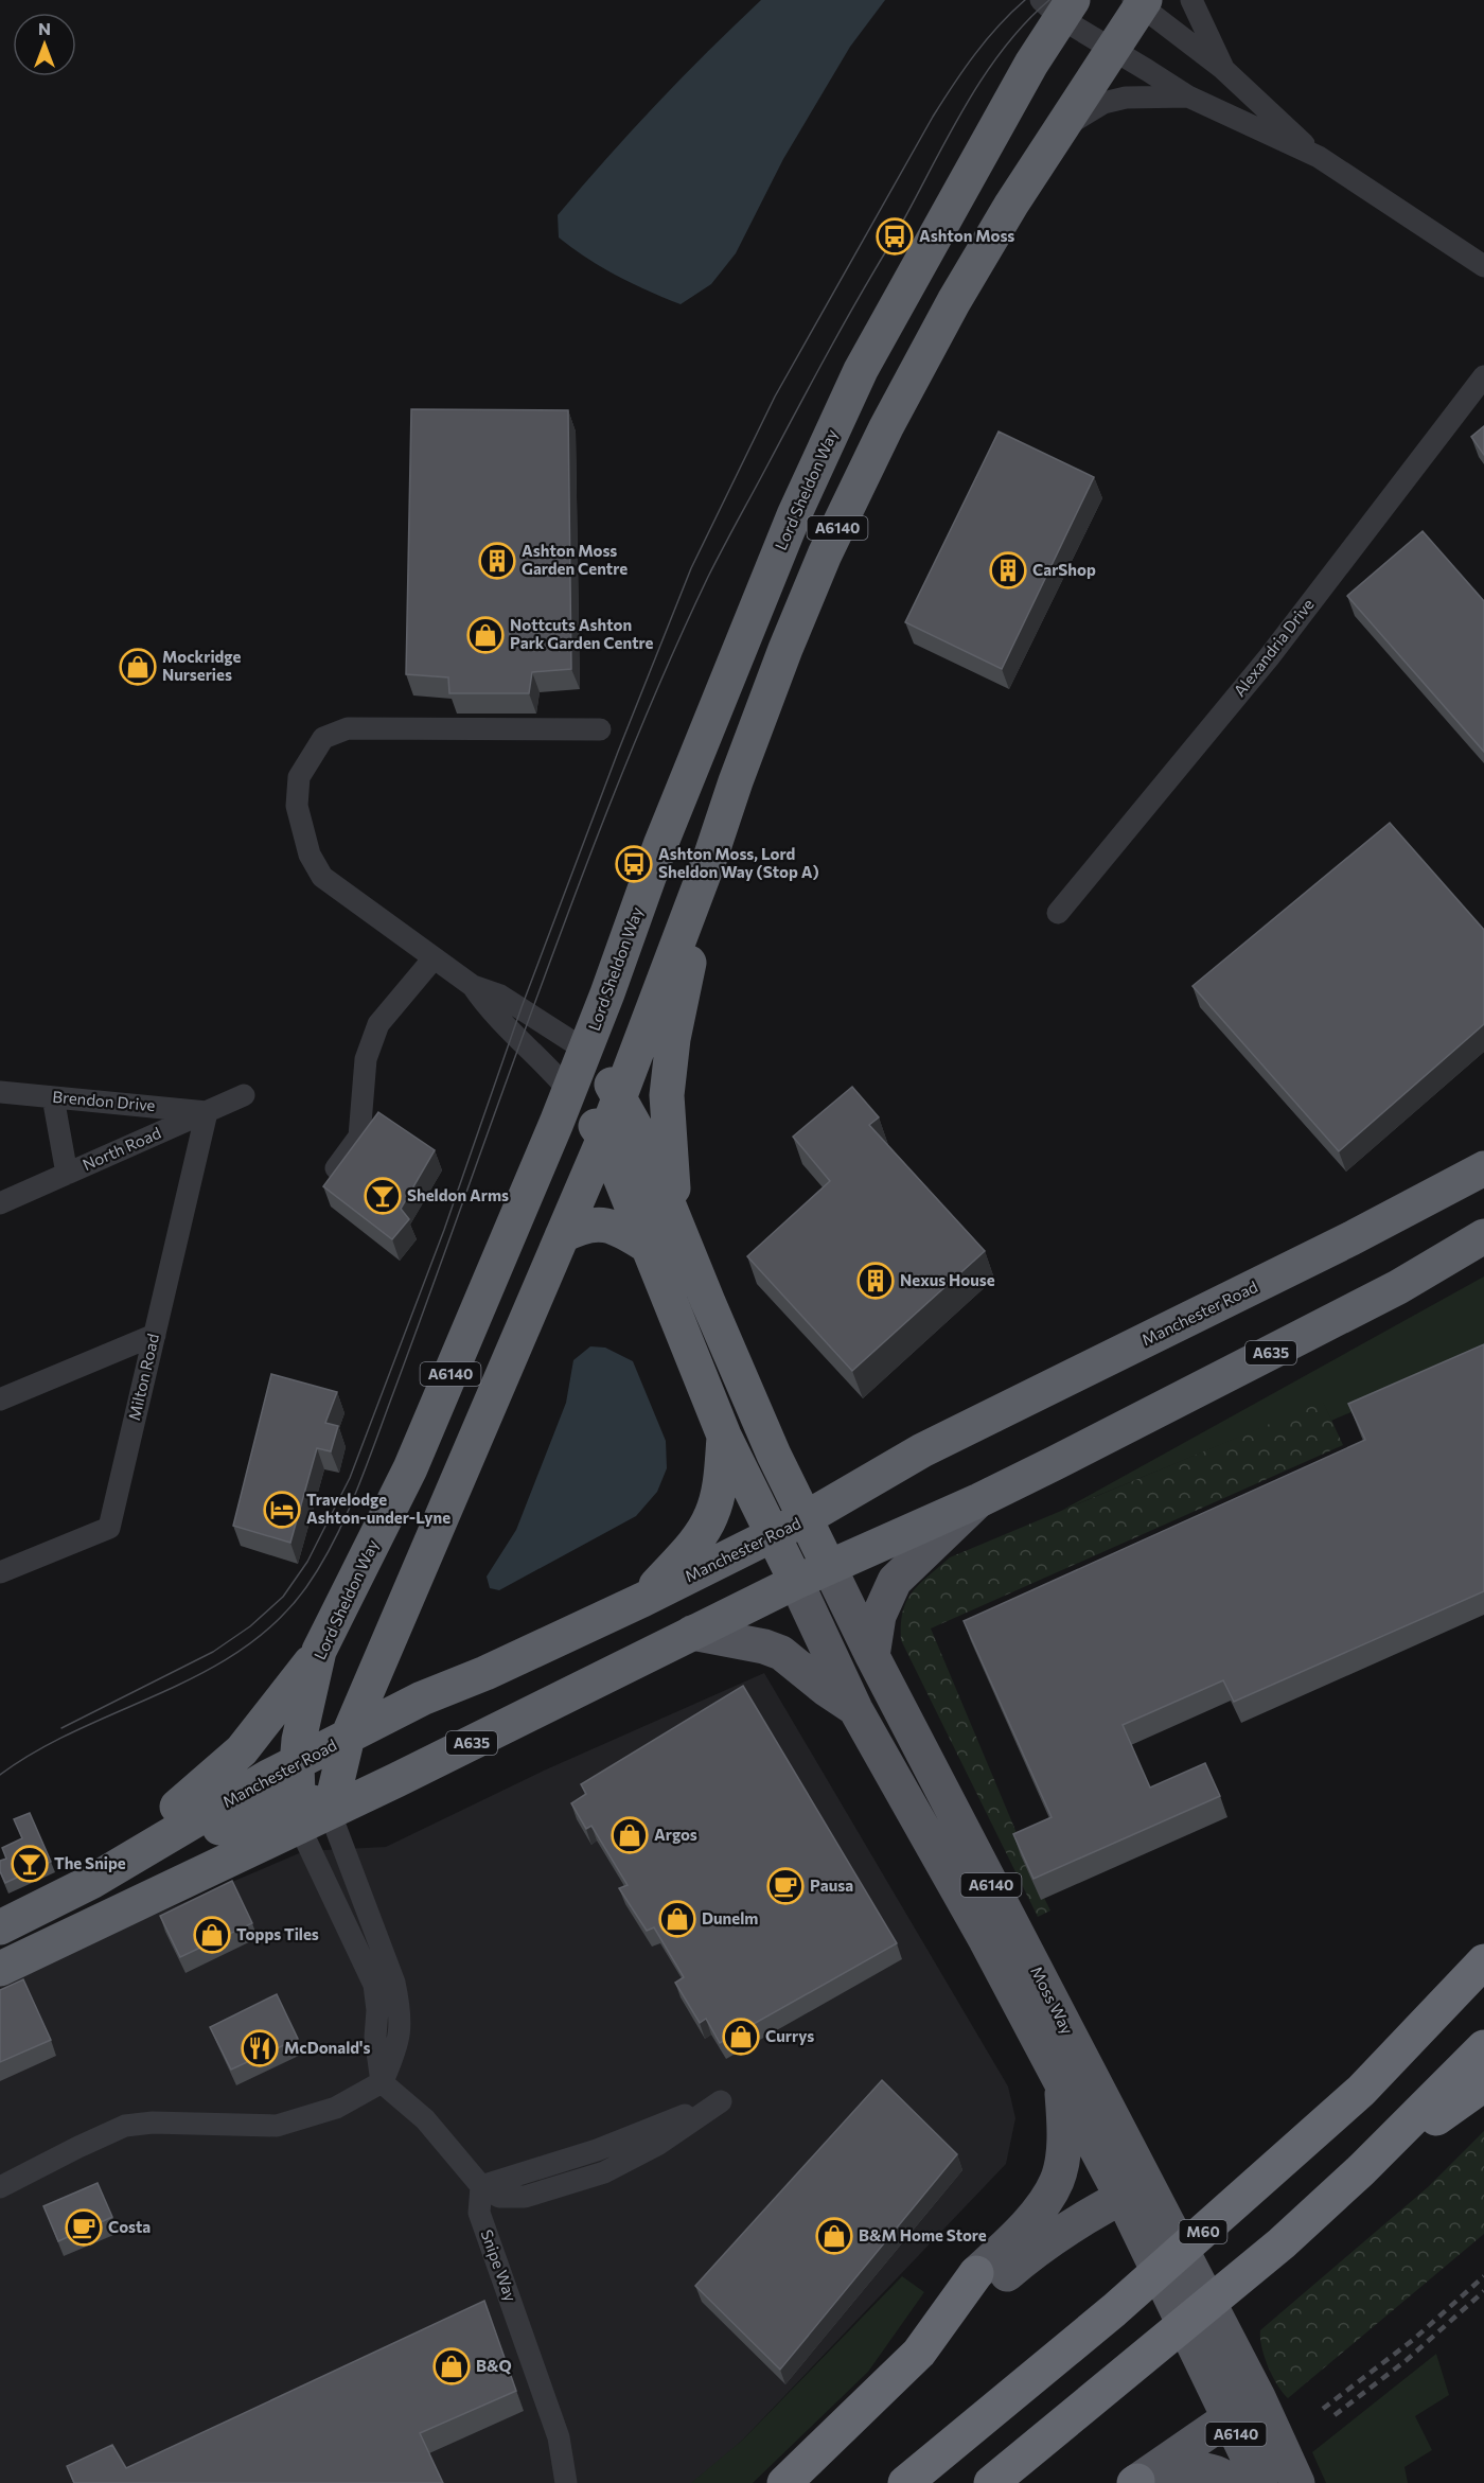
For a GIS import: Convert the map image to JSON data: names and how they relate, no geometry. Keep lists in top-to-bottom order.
{
  "streets": {
    "highway": [
      "Lord Sheldon Way",
      "A6140",
      "Manchester Road",
      "A635",
      "Moss Way",
      "M60"
    ],
    "street": [
      "Alexandria Drive",
      "Brendon Drive",
      "North Road",
      "Milton Road",
      "Snipe Way"
    ]
  },
  "crossings": [
    ["Lord Sheldon Way", "A6140"],
    ["Lord Sheldon Way", "Manchester Road"],
    ["Lord Sheldon Way", "A635"],
    ["A6140", "Manchester Road"],
    ["A6140", "A635"],
    ["A6140", "Moss Way"],
    ["Brendon Drive", "North Road"],
    ["Brendon Drive", "Milton Road"],
    ["North Road", "Milton Road"],
    ["Manchester Road", "Moss Way"],
    ["A635", "Moss Way"]
  ],
  "places": {
    "bus stop": ["Ashton Moss", "Ashton Moss, Lord Sheldon Way (Stop A)"],
    "building": ["Ashton Moss Garden Centre", "CarShop", "Nexus House"],
    "shop": [
      "Nottcuts Ashton Park Garden Centre",
      "Mockridge Nurseries",
      "Argos",
      "Dunelm",
      "Topps Tiles",
      "Currys",
      "B&M Home Store",
      "B&Q"
    ],
    "bar": ["Sheldon Arms", "The Snipe"],
    "hotel": ["Travelodge Ashton-under-Lyne"],
    "cafe": ["Pausa", "Costa"],
    "restaurant": ["McDonald's"]
  },
  "north": "top"
}
